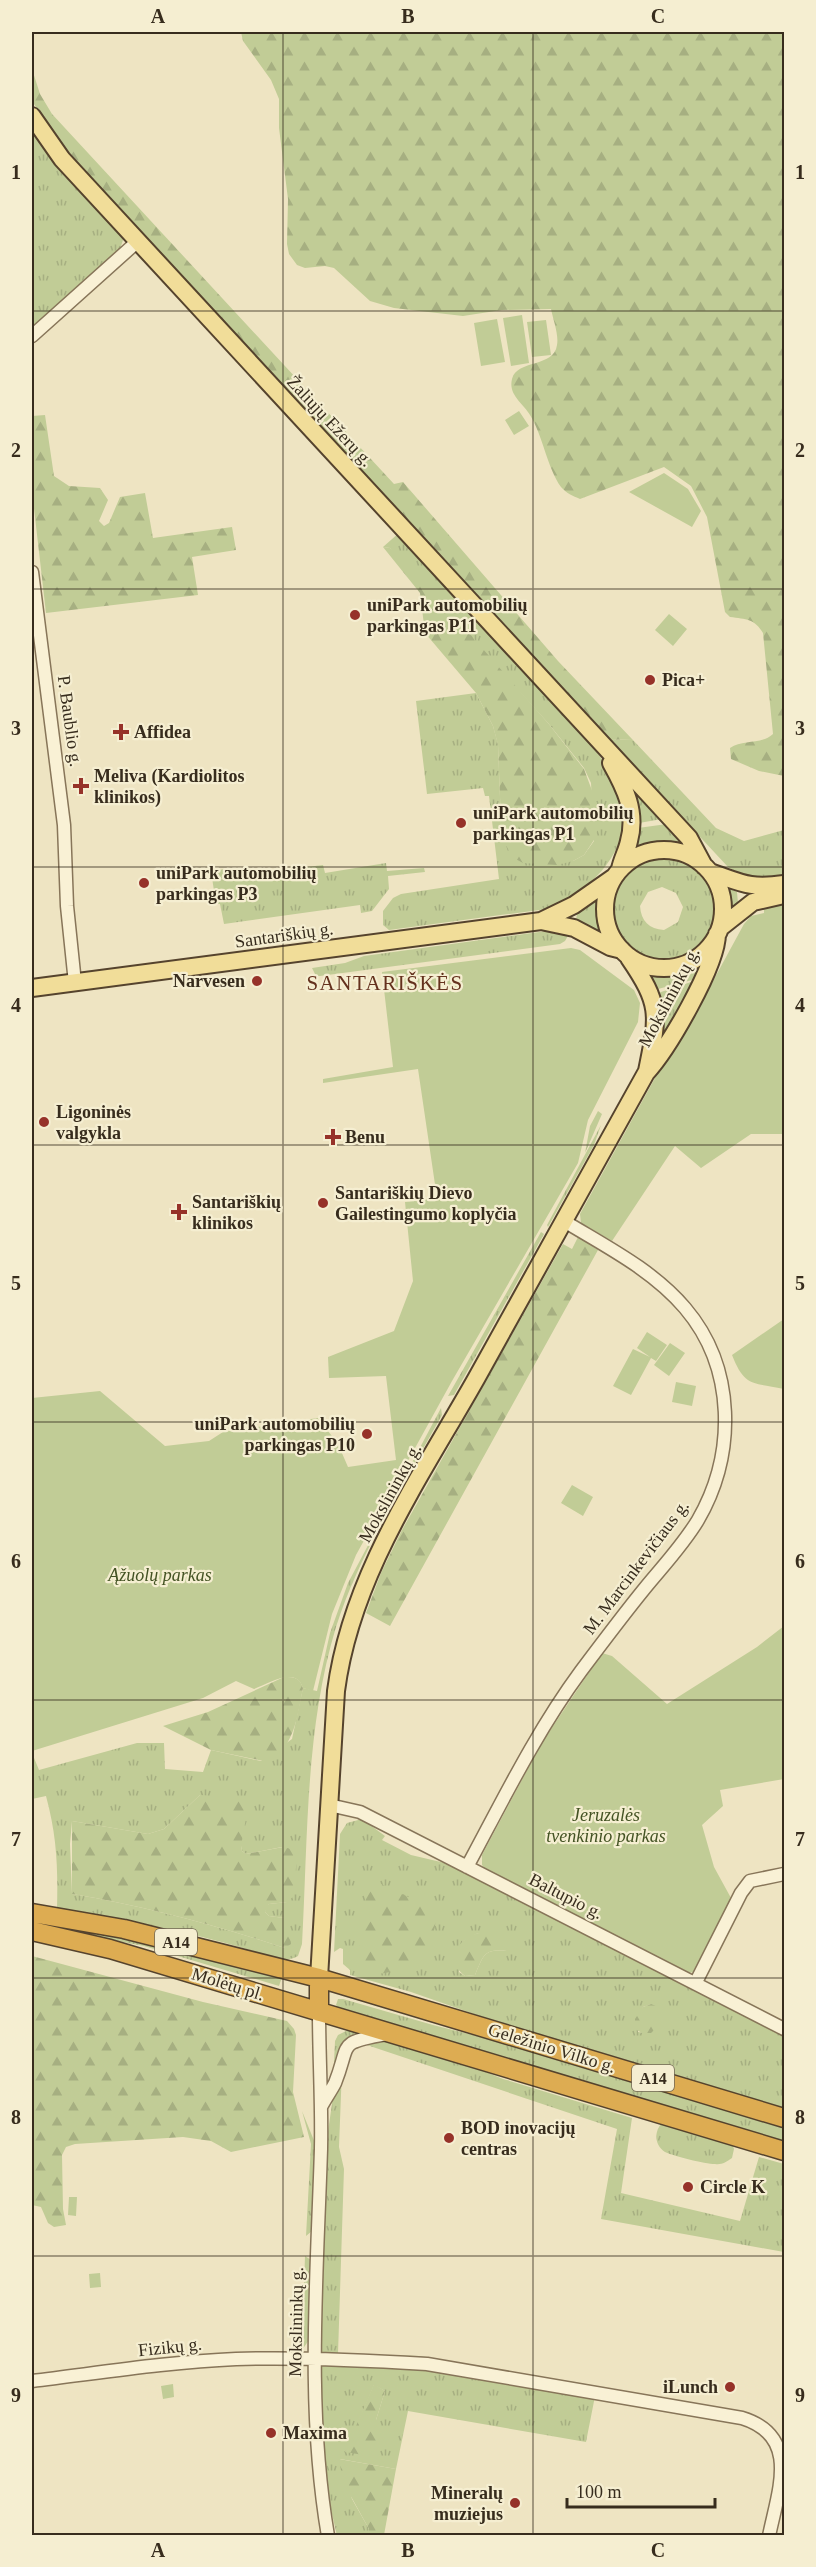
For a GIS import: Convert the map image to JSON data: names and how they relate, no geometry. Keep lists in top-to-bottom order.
{
  "streets": {
    "highway": ["A14", "Molėtų pl.", "Geležinio Vilko g."],
    "main road": ["Žaliųjų Ežerų g.", "Santariškių g.", "Mokslininkų g."],
    "street": [
      "P. Baublio g.",
      "M. Marcinkevičiaus g.",
      "Baltupio g.",
      "Fizikų g."
    ]
  },
  "crossings": [
    ["Žaliųjų Ežerų g.", "Santariškių g."],
    ["Žaliųjų Ežerų g.", "Mokslininkų g."],
    ["P. Baublio g.", "Santariškių g."],
    ["Santariškių g.", "Mokslininkų g."],
    ["Mokslininkų g.", "M. Marcinkevičiaus g."],
    ["Mokslininkų g.", "Baltupio g."],
    ["Mokslininkų g.", "Molėtų pl."],
    ["Mokslininkų g.", "Geležinio Vilko g."],
    ["Mokslininkų g.", "Fizikų g."],
    ["M. Marcinkevičiaus g.", "Baltupio g."],
    ["Molėtų pl.", "Geležinio Vilko g."]
  ],
  "districts": ["SANTARIŠKĖS"],
  "parks": ["Ąžuolų parkas", "Jeruzalės tvenkinio parkas"],
  "places": {
    "other": [
      "uniPark automobilių parkingas P11",
      "Pica+",
      "uniPark automobilių parkingas P1",
      "uniPark automobilių parkingas P3",
      "Narvesen",
      "Ligoninės valgykla",
      "Santariškių Dievo Gailestingumo koplyčia",
      "uniPark automobilių parkingas P10",
      "BOD inovacijų centras",
      "Circle K",
      "iLunch",
      "Maxima",
      "Mineralų muziejus"
    ],
    "health": [
      "Affidea",
      "Meliva (Kardiolitos klinikos)",
      "Benu",
      "Santariškių klinikos"
    ]
  },
  "scale_bar": "100 m",
  "grid": {
    "columns": ["A", "B", "C"],
    "rows": [
      "1",
      "2",
      "3",
      "4",
      "5",
      "6",
      "7",
      "8",
      "9"
    ]
  }
}
